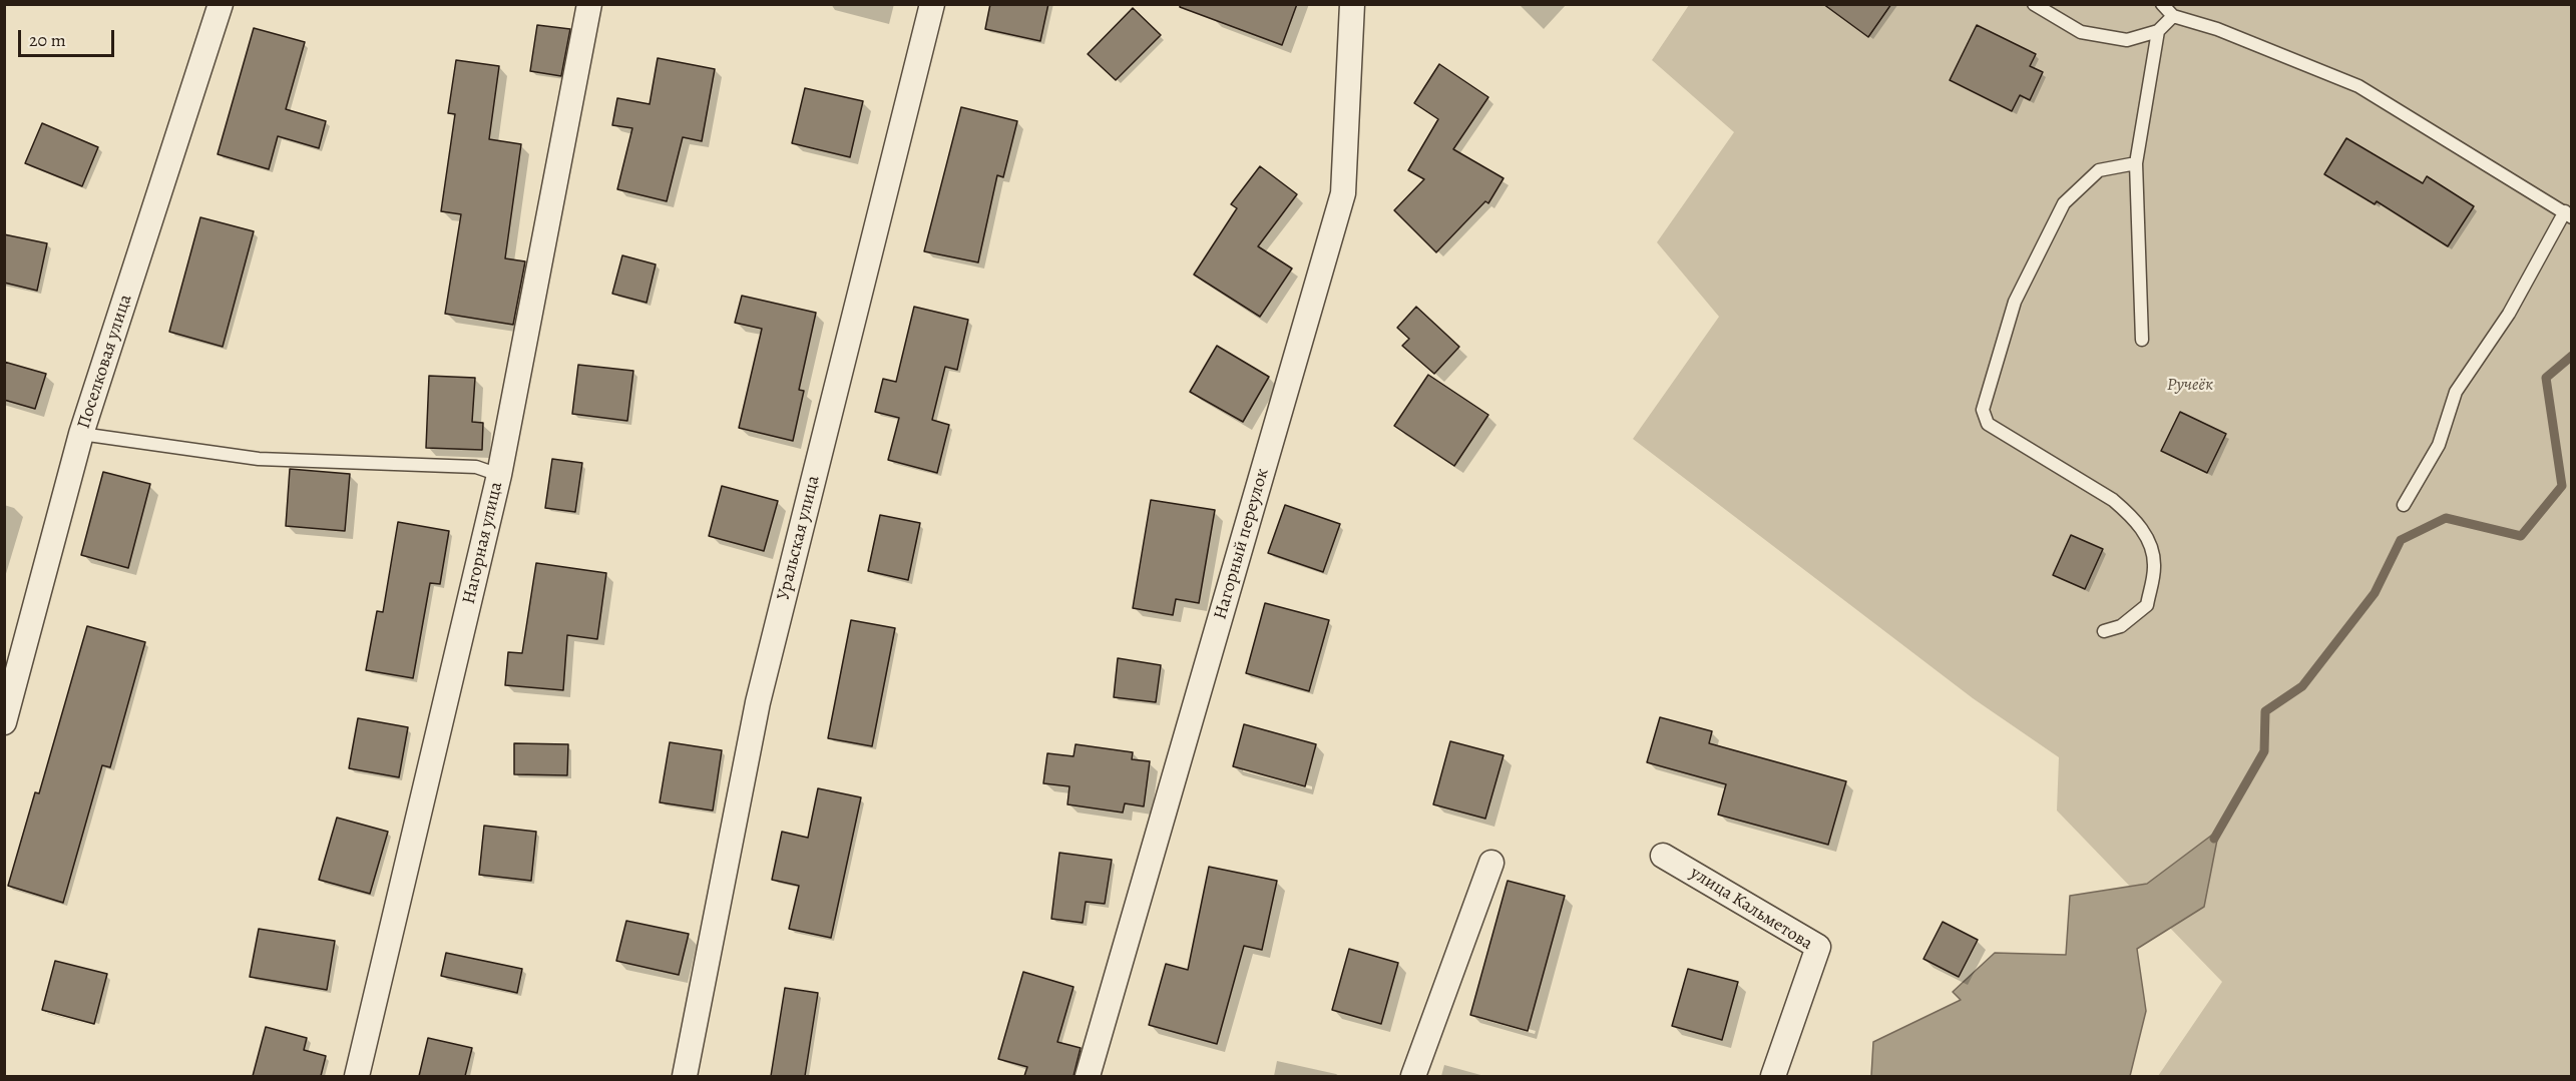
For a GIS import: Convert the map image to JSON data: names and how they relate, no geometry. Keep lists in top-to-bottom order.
{
  "streets": {
    "street": [
      "Поселковая улица",
      "Уральская улица",
      "Нагорная улица",
      "Нагорный переулок",
      "улица Кальметова"
    ]
  },
  "parks": ["Ручеёк"],
  "scale_bar": "20 m"
}
